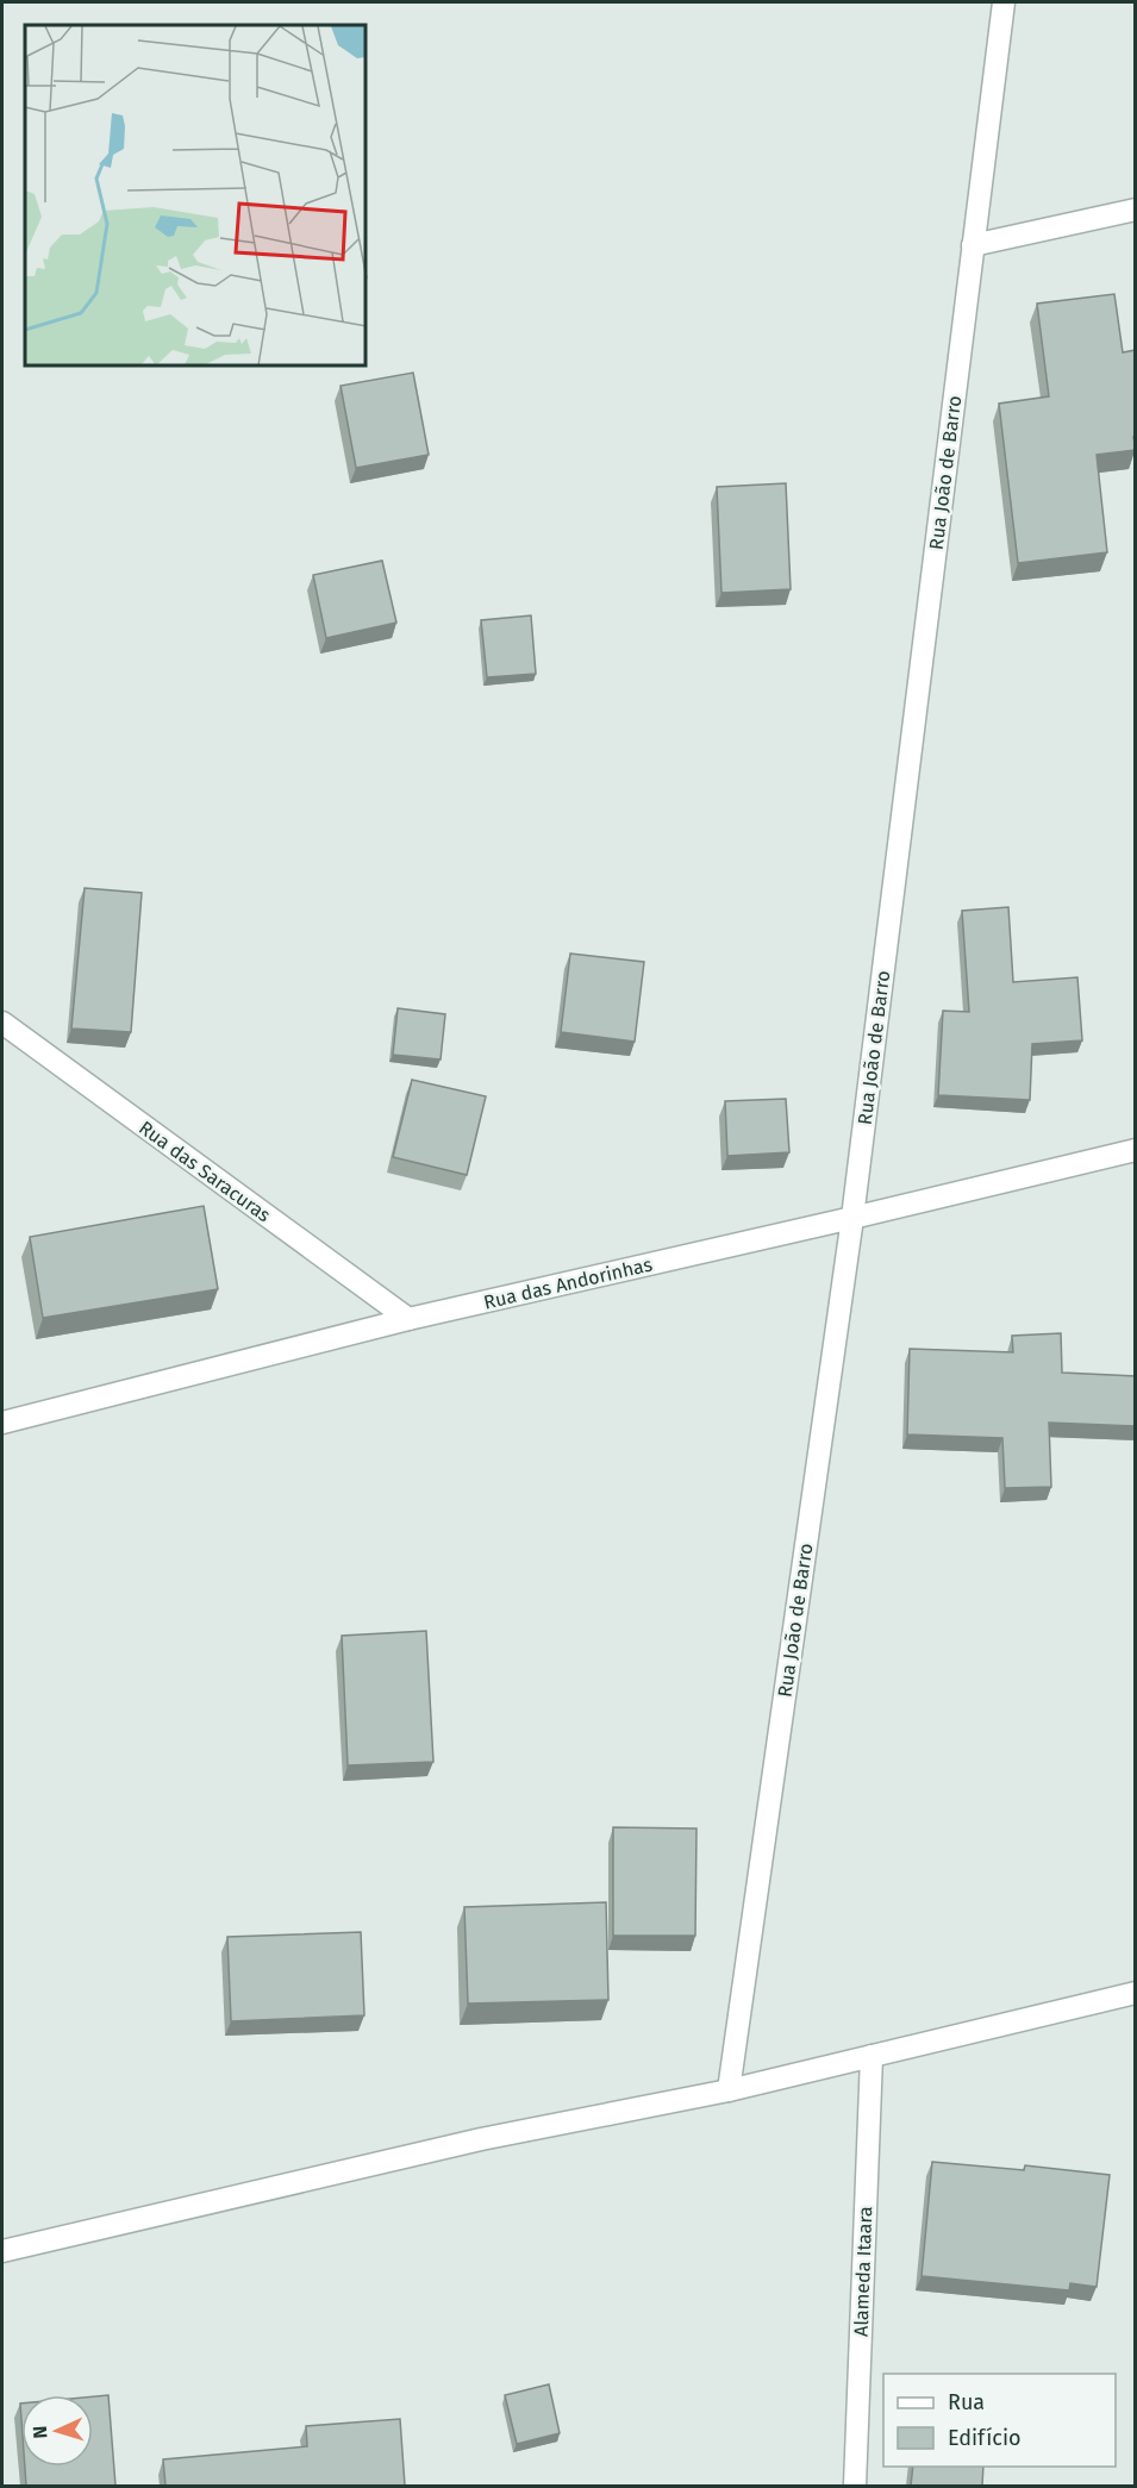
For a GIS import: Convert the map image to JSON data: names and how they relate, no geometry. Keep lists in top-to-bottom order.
{
  "streets": {
    "street": [
      "Rua João de Barro",
      "Rua das Saracuras",
      "Rua das Andorinhas",
      "Alameda Itaara"
    ]
  },
  "crossings": [
    ["Rua João de Barro", "Rua das Andorinhas"],
    ["Rua das Saracuras", "Rua das Andorinhas"]
  ],
  "legend": ["Rua", "Edifício"],
  "north": "left"
}
